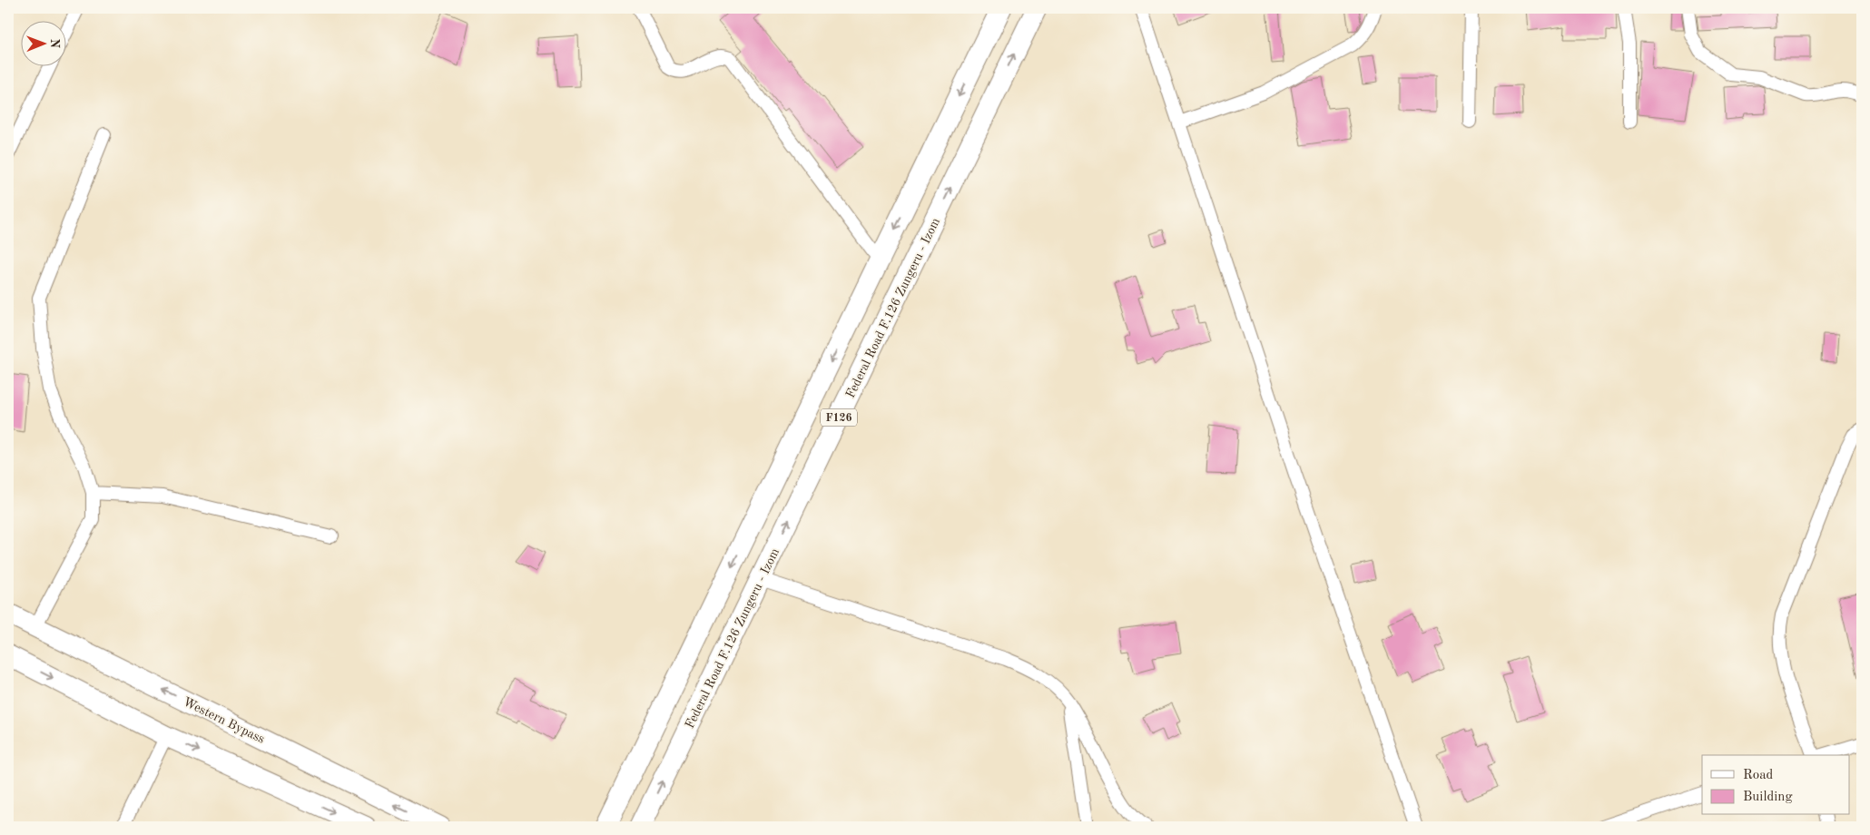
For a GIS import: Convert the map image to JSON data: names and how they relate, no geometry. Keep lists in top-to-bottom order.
{
  "streets": {
    "main road": ["Federal Road F.126 Zungeru - Izom", "F126", "Western Bypass"]
  },
  "legend": ["Road", "Building"],
  "north": "right"
}
